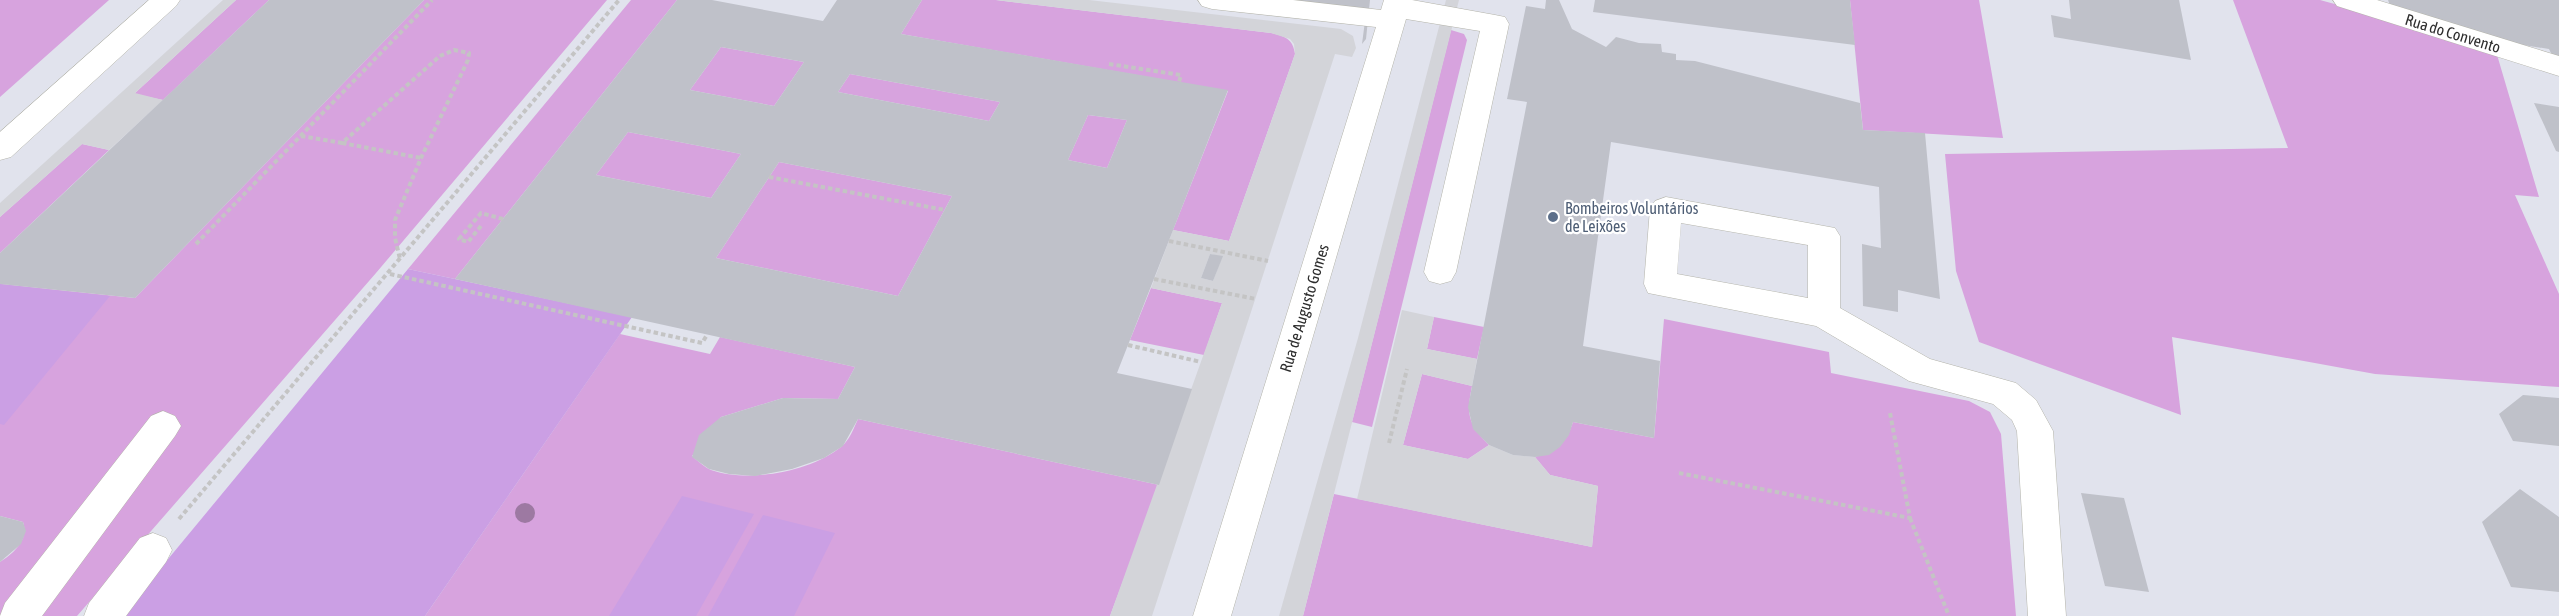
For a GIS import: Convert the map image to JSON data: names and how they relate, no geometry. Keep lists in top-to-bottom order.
{
  "streets": {
    "street": ["Rua do Convento", "Rua de Augusto Gomes"]
  },
  "places": ["Bombeiros Voluntários de Leixões"]
}
